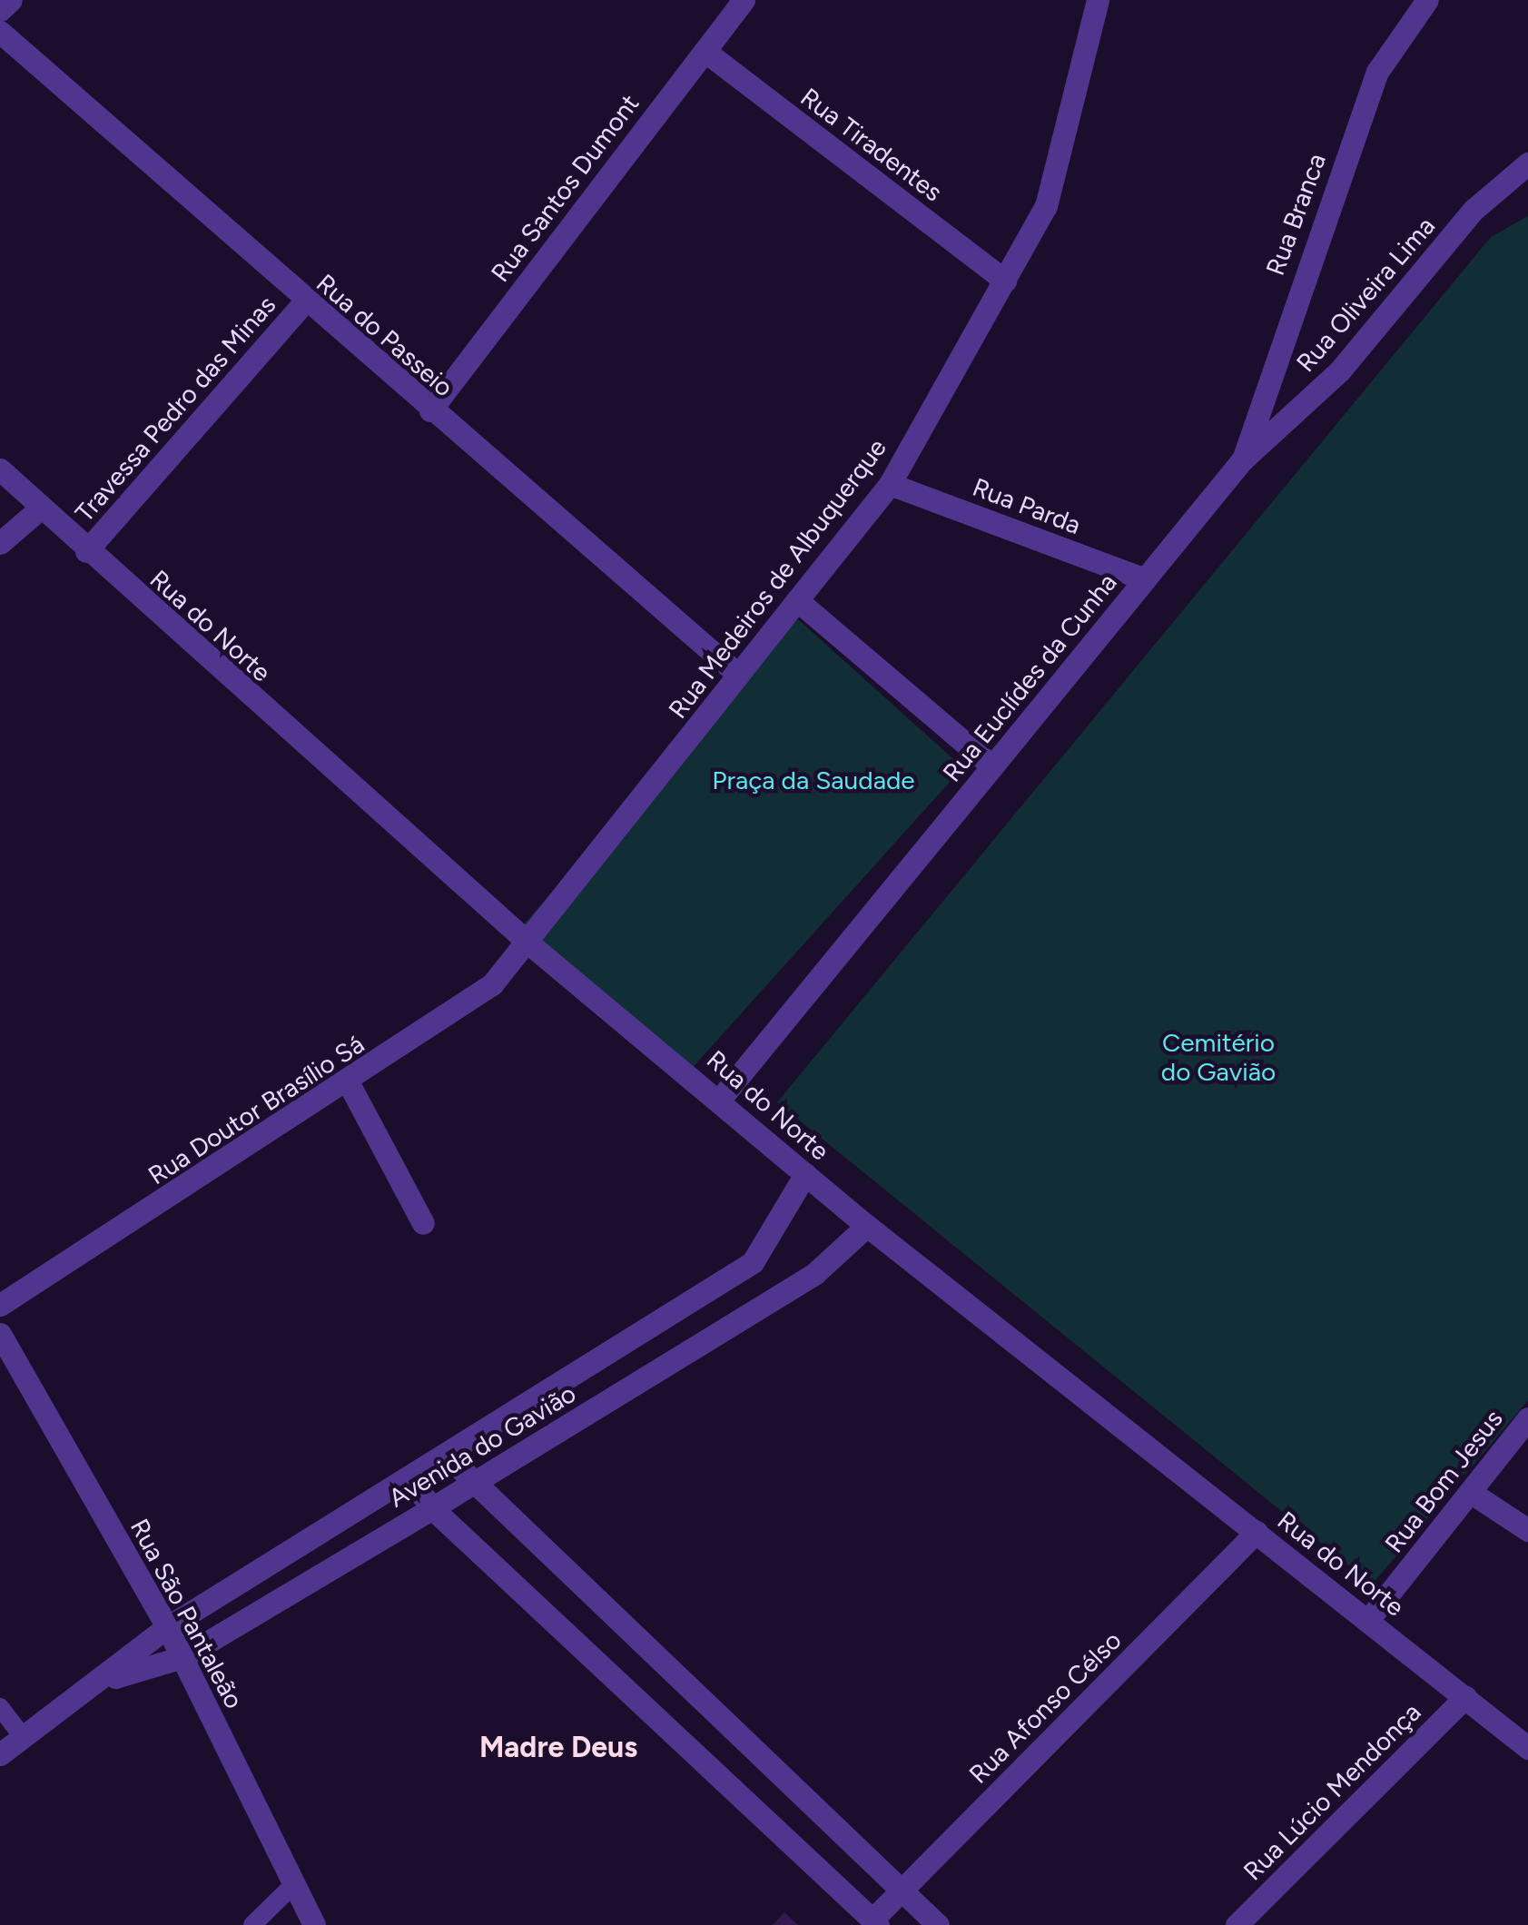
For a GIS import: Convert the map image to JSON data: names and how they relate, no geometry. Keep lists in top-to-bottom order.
{
  "streets": {
    "street": [
      "Rua Tiradentes",
      "Rua Santos Dumont",
      "Rua Branca",
      "Rua Oliveira Lima",
      "Rua do Passeio",
      "Travessa Pedro das Minas",
      "Rua Parda",
      "Rua Medeiros de Albuquerque",
      "Rua do Norte",
      "Rua Euclídes da Cunha",
      "Rua Doutor Brasílio Sá",
      "Avenida do Gavião",
      "Rua Bom Jesus",
      "Rua São Pantaleão",
      "Rua Afonso Célso",
      "Rua Lúcio Mendonça"
    ]
  },
  "crossings": [
    ["Rua Tiradentes", "Rua Santos Dumont"],
    ["Rua Tiradentes", "Rua Medeiros de Albuquerque"],
    ["Rua Santos Dumont", "Rua do Passeio"],
    ["Rua Branca", "Rua Oliveira Lima"],
    ["Rua Branca", "Rua Euclídes da Cunha"],
    ["Rua Oliveira Lima", "Rua Euclídes da Cunha"],
    ["Rua do Passeio", "Travessa Pedro das Minas"],
    ["Rua do Passeio", "Rua Medeiros de Albuquerque"],
    ["Travessa Pedro das Minas", "Rua do Norte"],
    ["Rua Parda", "Rua Medeiros de Albuquerque"],
    ["Rua Parda", "Rua Euclídes da Cunha"],
    ["Rua Medeiros de Albuquerque", "Rua do Norte"],
    ["Rua Medeiros de Albuquerque", "Rua Doutor Brasílio Sá"],
    ["Rua do Norte", "Rua Euclídes da Cunha"],
    ["Rua do Norte", "Rua Doutor Brasílio Sá"],
    ["Rua do Norte", "Avenida do Gavião"],
    ["Rua do Norte", "Rua Bom Jesus"],
    ["Rua do Norte", "Rua Afonso Célso"],
    ["Rua do Norte", "Rua Lúcio Mendonça"],
    ["Avenida do Gavião", "Rua São Pantaleão"]
  ],
  "districts": ["Madre Deus"],
  "parks": ["Praça da Saudade", "Cemitério do Gavião"]
}
